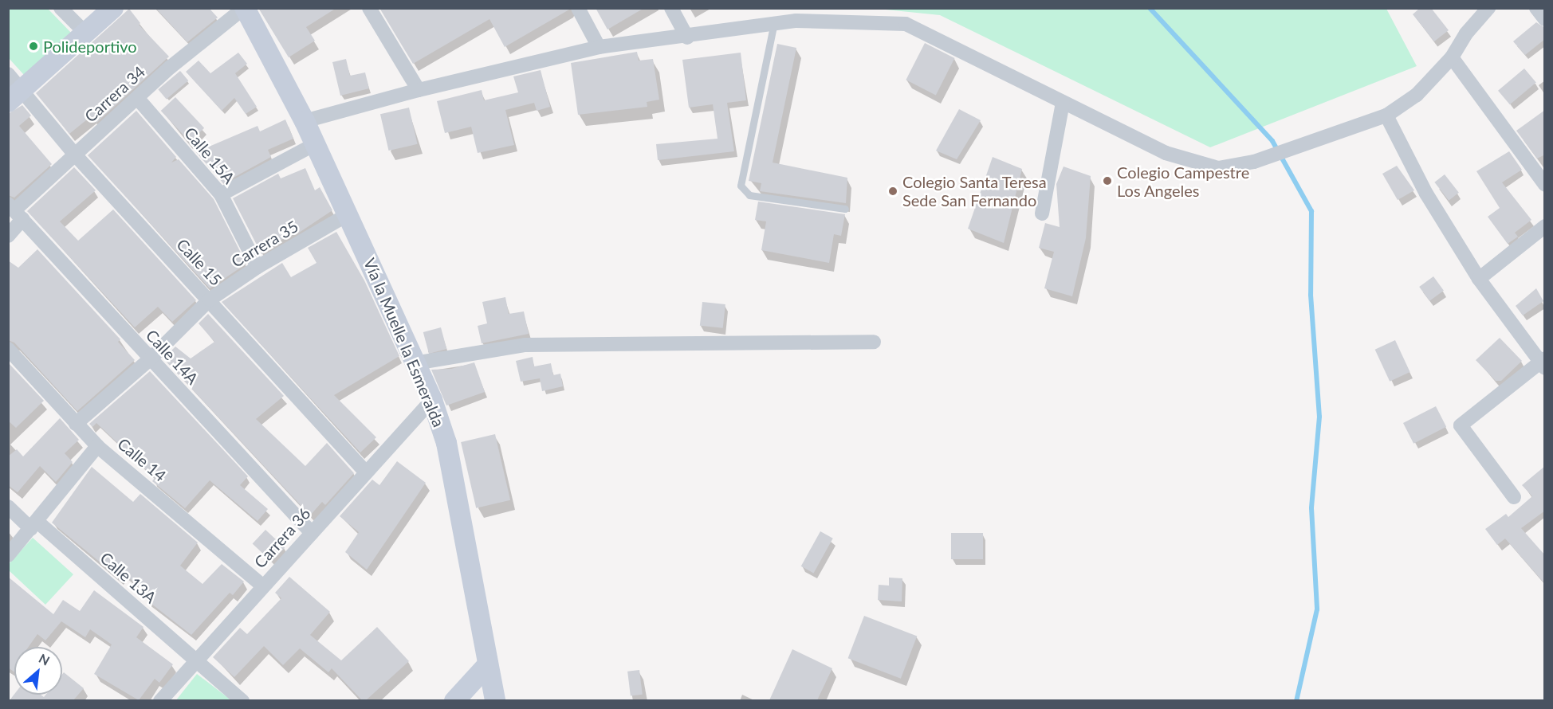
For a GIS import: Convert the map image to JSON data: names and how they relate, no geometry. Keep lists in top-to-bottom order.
{
  "streets": {
    "street": [
      "Carrera 34",
      "Calle 15A",
      "Carrera 35",
      "Calle 15",
      "Vía la Muelle la Esmeralda",
      "Calle 14A",
      "Calle 14",
      "Carrera 36",
      "Calle 13A"
    ]
  },
  "crossings": [
    ["Carrera 34", "Calle 15A"],
    ["Carrera 34", "Calle 15"],
    ["Carrera 34", "Vía la Muelle la Esmeralda"],
    ["Carrera 34", "Calle 14A"],
    ["Calle 15A", "Carrera 35"],
    ["Carrera 35", "Calle 15"],
    ["Carrera 35", "Vía la Muelle la Esmeralda"],
    ["Carrera 35", "Calle 14A"],
    ["Carrera 35", "Calle 14"],
    ["Calle 15", "Carrera 36"],
    ["Vía la Muelle la Esmeralda", "Carrera 36"],
    ["Calle 14A", "Carrera 36"],
    ["Calle 14", "Carrera 36"],
    ["Carrera 36", "Calle 13A"]
  ],
  "places": ["Polideportivo", "Colegio Campestre Los Angeles", "Colegio Santa Teresa Sede San Fernando"],
  "north": "top right"
}
